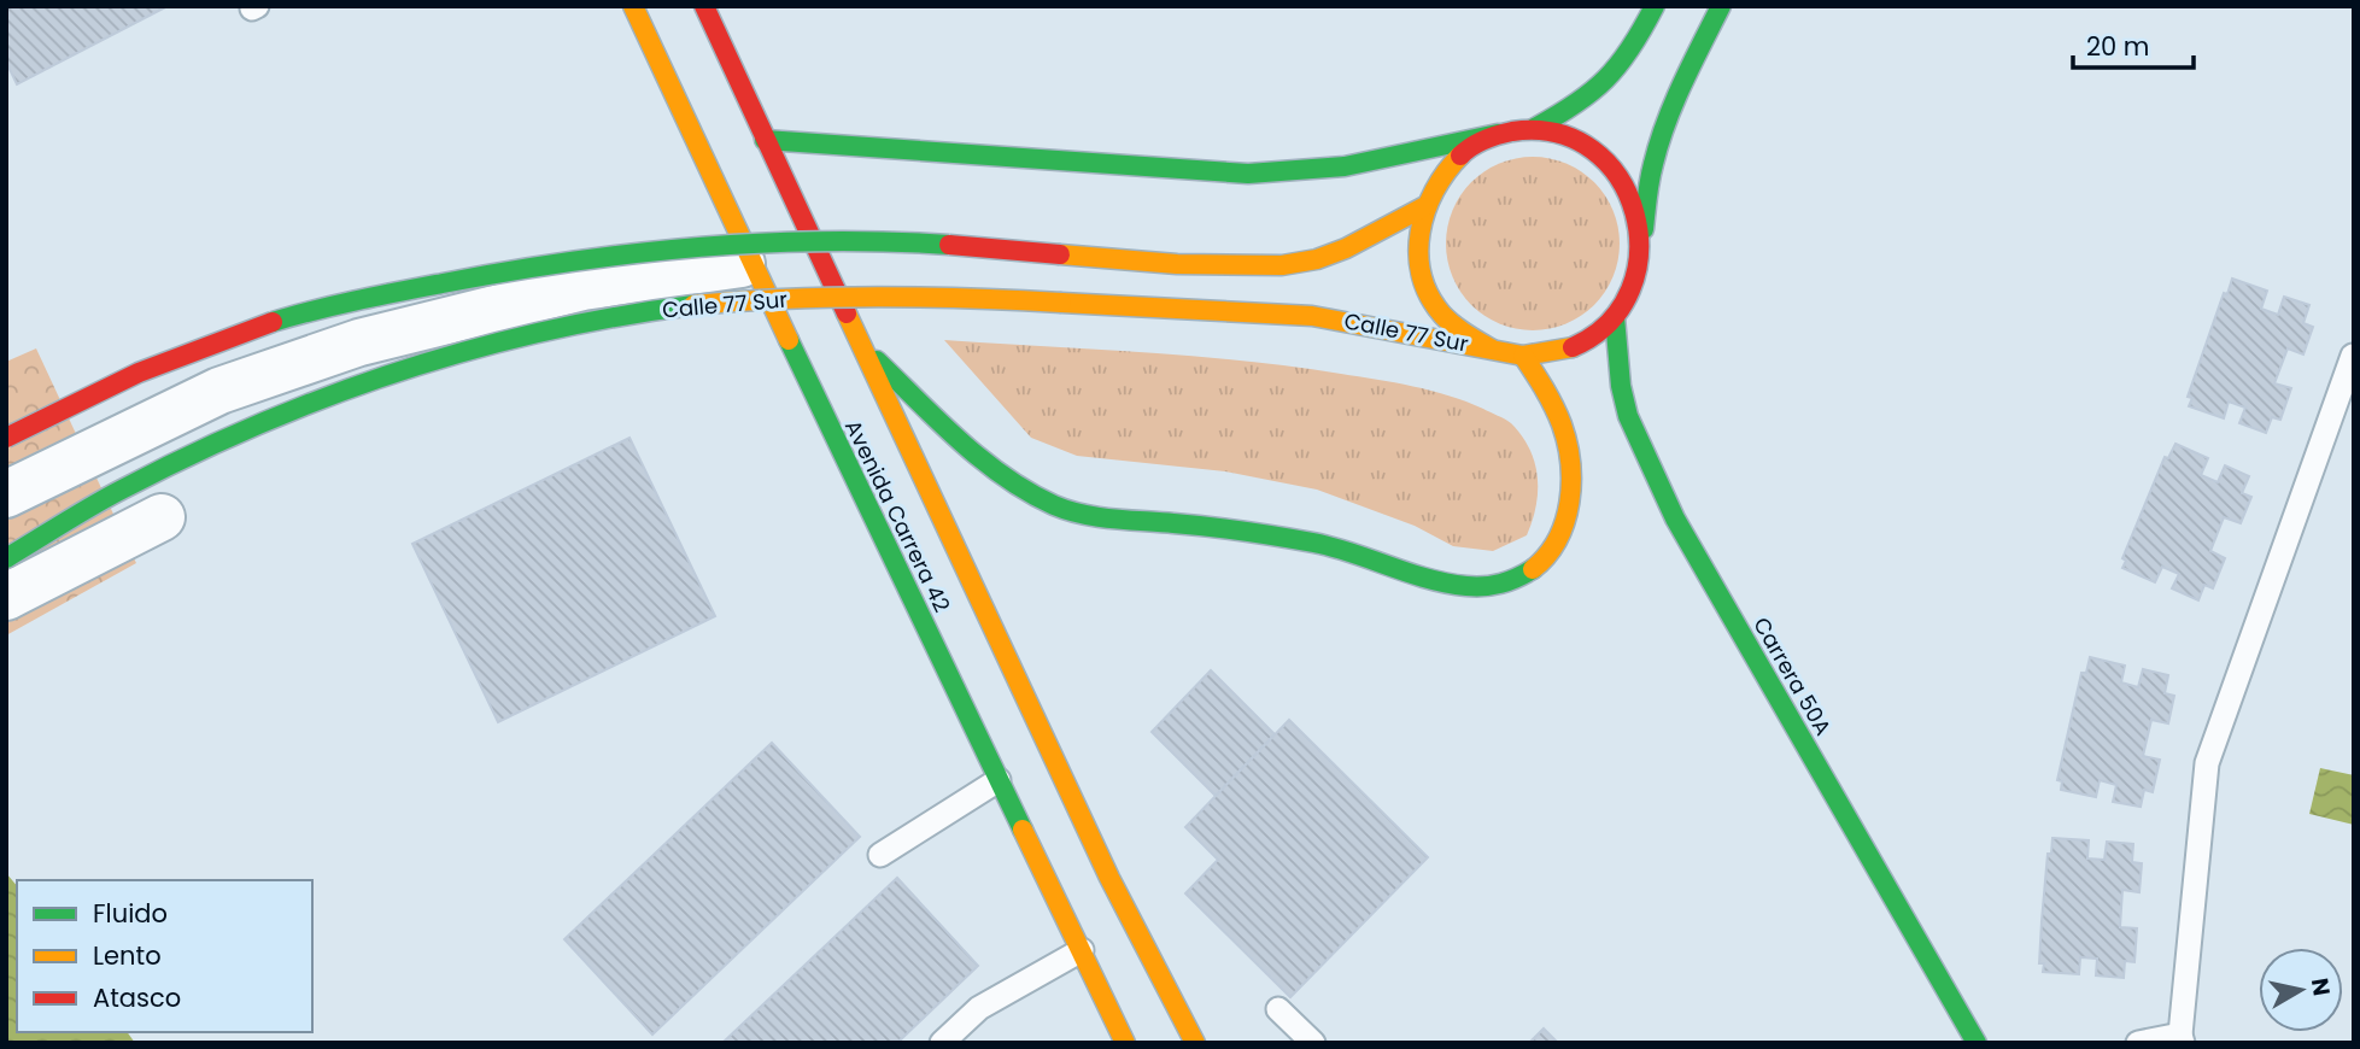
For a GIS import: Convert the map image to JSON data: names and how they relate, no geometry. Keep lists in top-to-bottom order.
{
  "streets": {
    "main road": ["Calle 77 Sur", "Avenida Carrera 42", "Carrera 50A"]
  },
  "crossings": [
    ["Calle 77 Sur", "Avenida Carrera 42"],
    ["Calle 77 Sur", "Carrera 50A"]
  ],
  "legend": ["Fluido", "Lento", "Atasco"],
  "scale_bar": "20 m",
  "north": "right"
}
